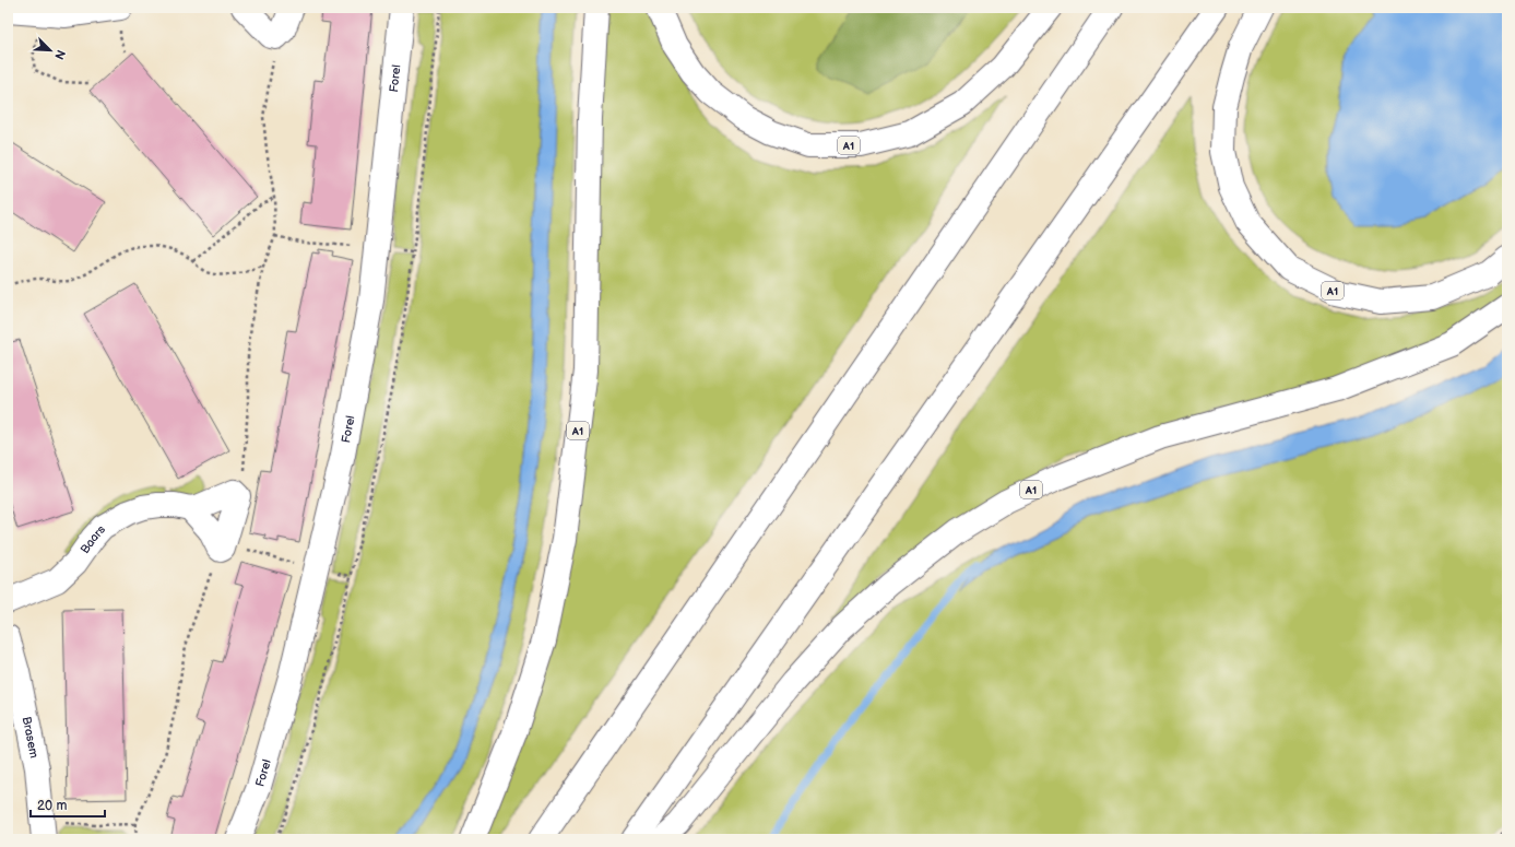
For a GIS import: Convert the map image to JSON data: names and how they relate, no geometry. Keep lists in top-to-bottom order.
{
  "streets": {
    "main road": [
      "Forel",
      "A1",
      "Baars",
      "Brasem"
    ]
  },
  "scale_bar": "20 m",
  "north": "bottom right"
}
